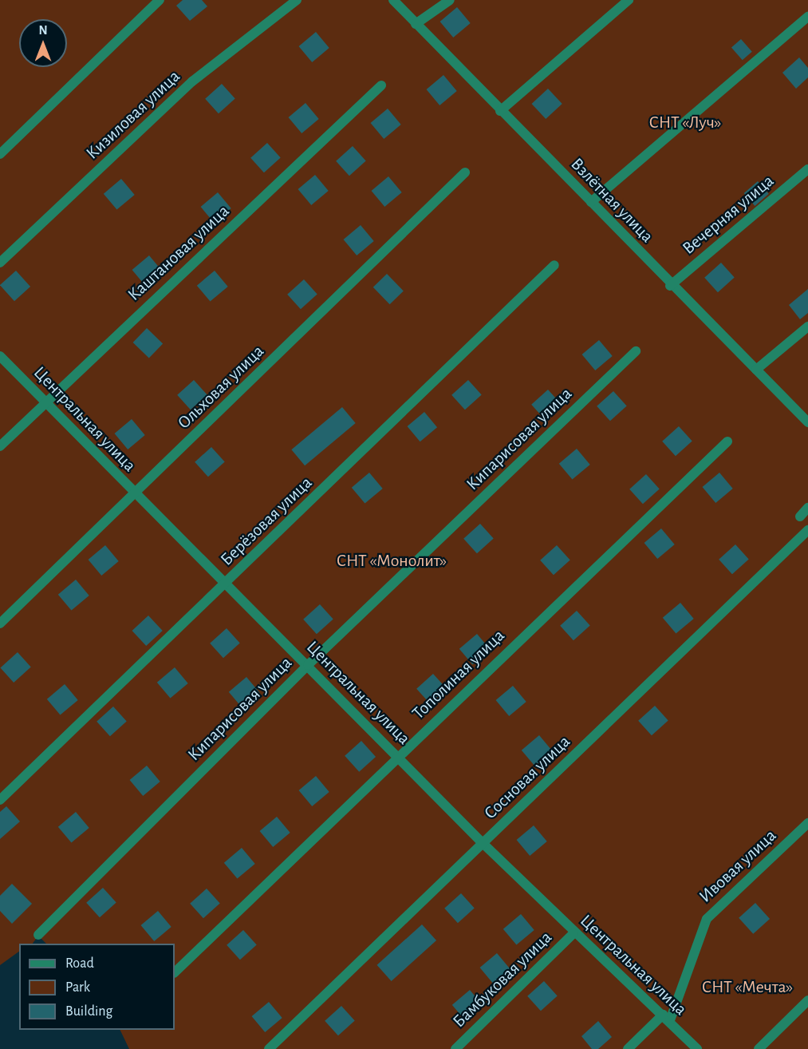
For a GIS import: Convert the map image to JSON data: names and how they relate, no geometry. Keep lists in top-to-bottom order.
{
  "streets": {
    "street": [
      "Кизиловая улица",
      "Взлётная улица",
      "Вечерняя улица",
      "Каштановая улица",
      "Ольховая улица",
      "Центральная улица",
      "Кипарисовая улица",
      "Берёзовая улица",
      "Тополиная улица",
      "Сосновая улица",
      "Ивовая улица",
      "Бамбуковая улица"
    ]
  },
  "crossings": [
    ["Взлётная улица", "Вечерняя улица"],
    ["Каштановая улица", "Центральная улица"],
    ["Ольховая улица", "Центральная улица"],
    ["Центральная улица", "Кипарисовая улица"],
    ["Центральная улица", "Берёзовая улица"],
    ["Центральная улица", "Тополиная улица"],
    ["Центральная улица", "Сосновая улица"],
    ["Центральная улица", "Ивовая улица"],
    ["Центральная улица", "Бамбуковая улица"]
  ],
  "parks": ["СНТ «Луч»", "СНТ «Монолит»", "СНТ «Мечта»"],
  "legend": ["Road", "Park", "Building"],
  "north": "top"
}
